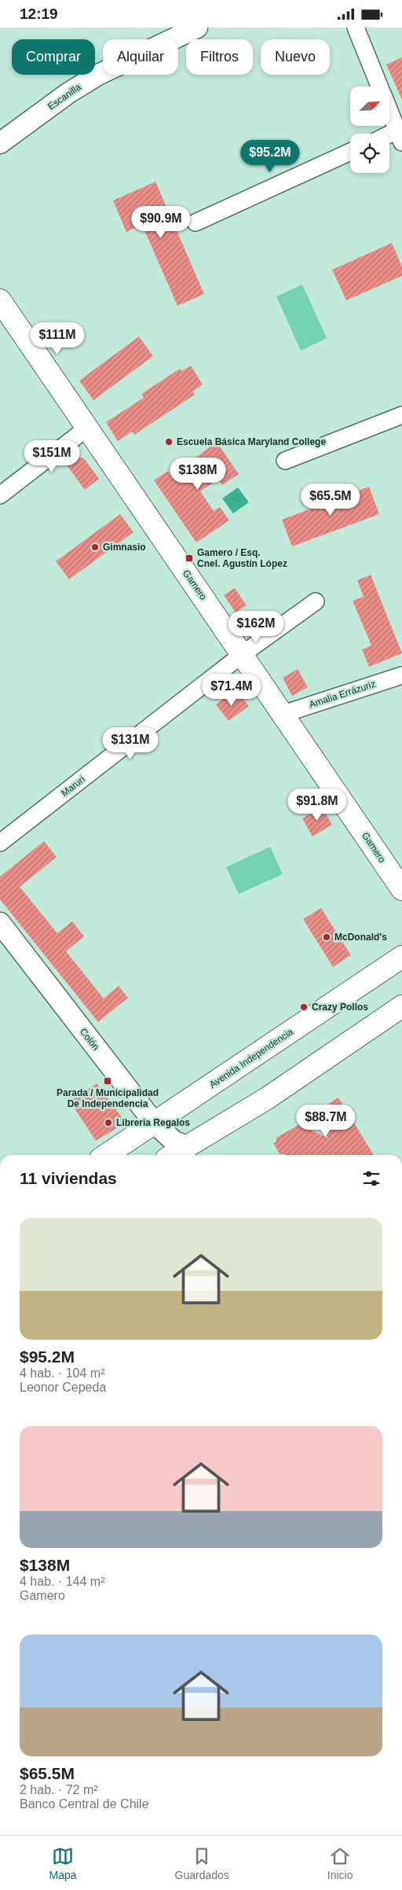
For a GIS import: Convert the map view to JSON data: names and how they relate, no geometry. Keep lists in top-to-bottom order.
{
  "streets": {
    "main road": ["Gamero", "Avenida Independencia"],
    "street": [
      "Escanilla",
      "Amalia Errázuriz",
      "Maruri",
      "Colón"
    ]
  },
  "crossings": [
    ["Gamero", "Amalia Errázuriz"],
    ["Gamero", "Maruri"],
    ["Colón", "Avenida Independencia"]
  ],
  "places": {
    "other": [
      "Escuela Básica Maryland College",
      "Gimnasio",
      "McDonald's",
      "Crazy Pollos",
      "Libreria Regalos"
    ],
    "transit": ["Gamero / Esq. Cnel. Agustín López", "Parada / Municipalidad De Independencia"]
  },
  "north": "top right",
  "page": {
    "status": "12:19",
    "chip": [
      "Comprar",
      "Alquilar",
      "Filtros",
      "Nuevo"
    ],
    "price": [
      "$95.2M",
      "$90.9M",
      "$111M",
      "$151M",
      "$138M",
      "$65.5M",
      "$162M",
      "$71.4M",
      "$131M",
      "$91.8M",
      "$88.7M"
    ],
    "heading": "11 viviendas",
    "list": [
      {
        "name": "$95.2M",
        "note": "4 hab. · 104 m² · Leonor Cepeda"
      },
      {
        "name": "$138M",
        "note": "4 hab. · 144 m² · Gamero"
      },
      {
        "name": "$65.5M",
        "note": "2 hab. · 72 m² · Banco Central de Chile"
      }
    ],
    "tabs": ["Mapa", "Guardados", "Inicio"]
  }
}
